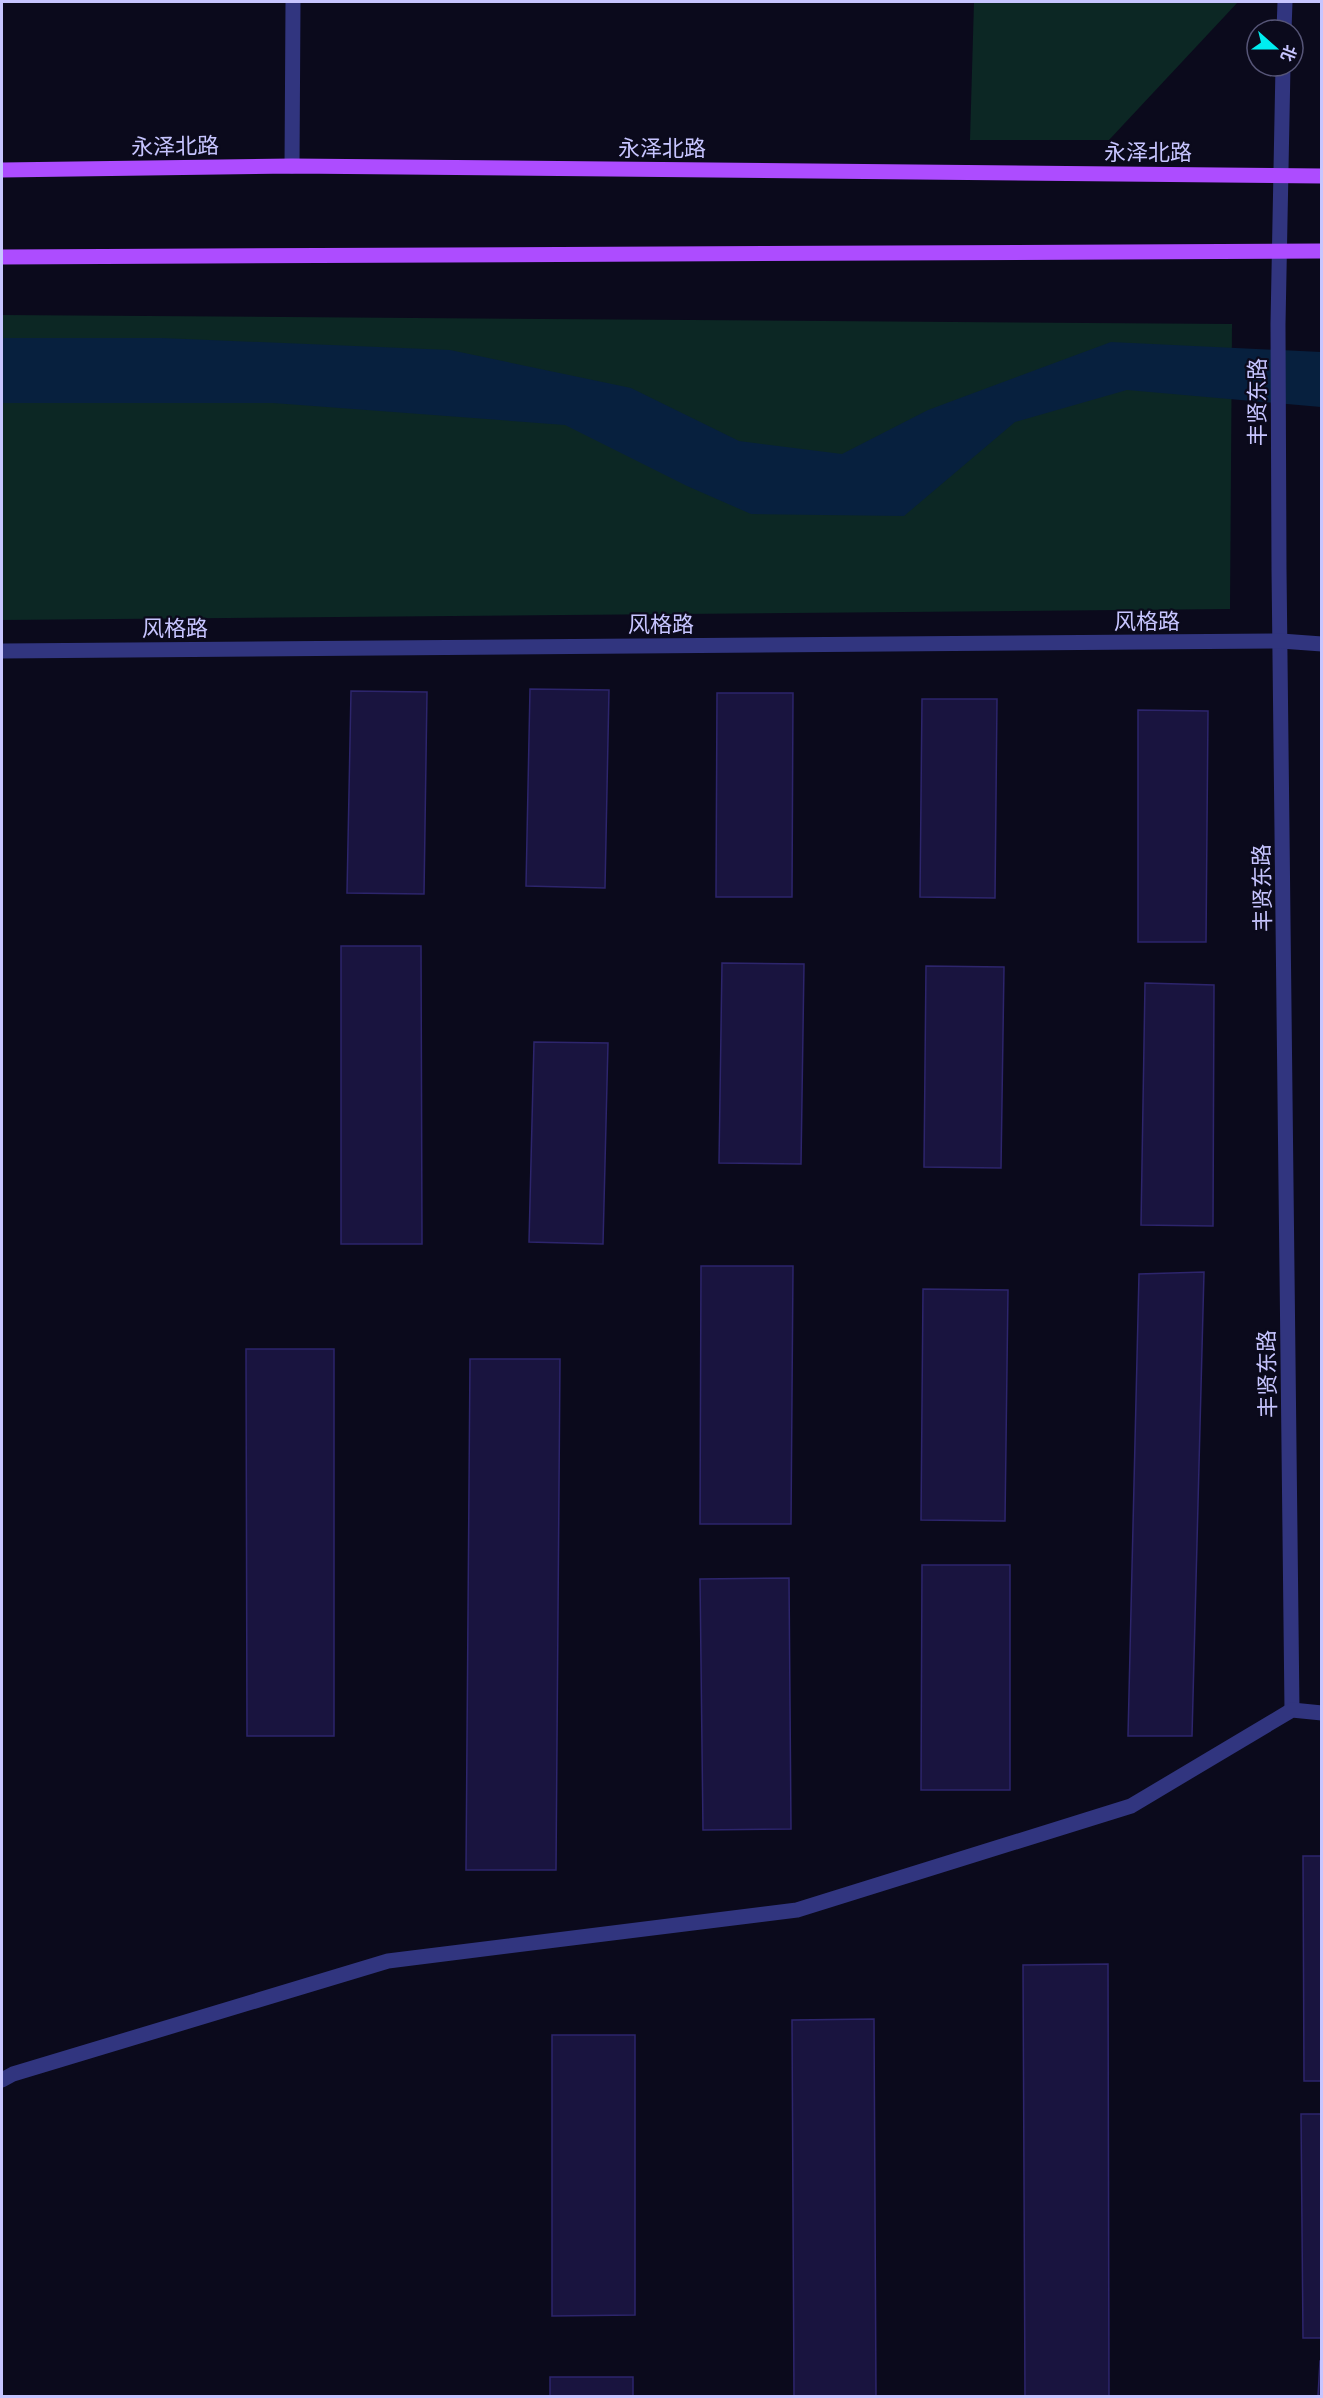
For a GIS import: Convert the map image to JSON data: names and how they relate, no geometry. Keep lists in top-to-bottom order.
{
  "streets": {
    "main road": ["永泽北路"],
    "street": ["丰贤东路", "风格路"]
  },
  "crossings": [
    ["永泽北路", "丰贤东路"],
    ["丰贤东路", "风格路"]
  ],
  "north": "right"
}
